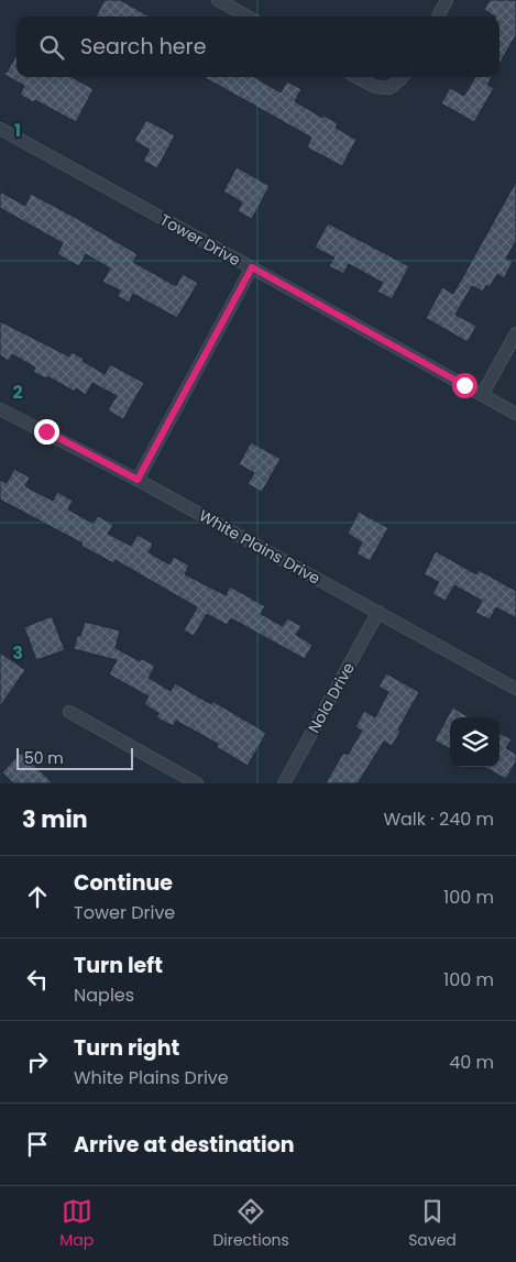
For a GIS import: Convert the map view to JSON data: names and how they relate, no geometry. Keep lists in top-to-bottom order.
{
  "streets": {
    "street": ["Tower Drive", "White Plains Drive", "Nola Drive"]
  },
  "crossings": [
    ["White Plains Drive", "Nola Drive"]
  ],
  "scale_bar": "50 m",
  "page": {
    "search": "Search here",
    "scale": "50 m",
    "heading": ["3 min", "Walk · 240 m"],
    "list": [
      ["Continue", "Tower Drive", "100 m"],
      ["Turn left", "Naples", "100 m"],
      ["Turn right", "White Plains Drive", "40 m"],
      "Arrive at destination"
    ],
    "nav": ["Map", "Directions", "Saved"]
  },
  "grid": {
    "rows": ["1", "2", "3"]
  }
}
